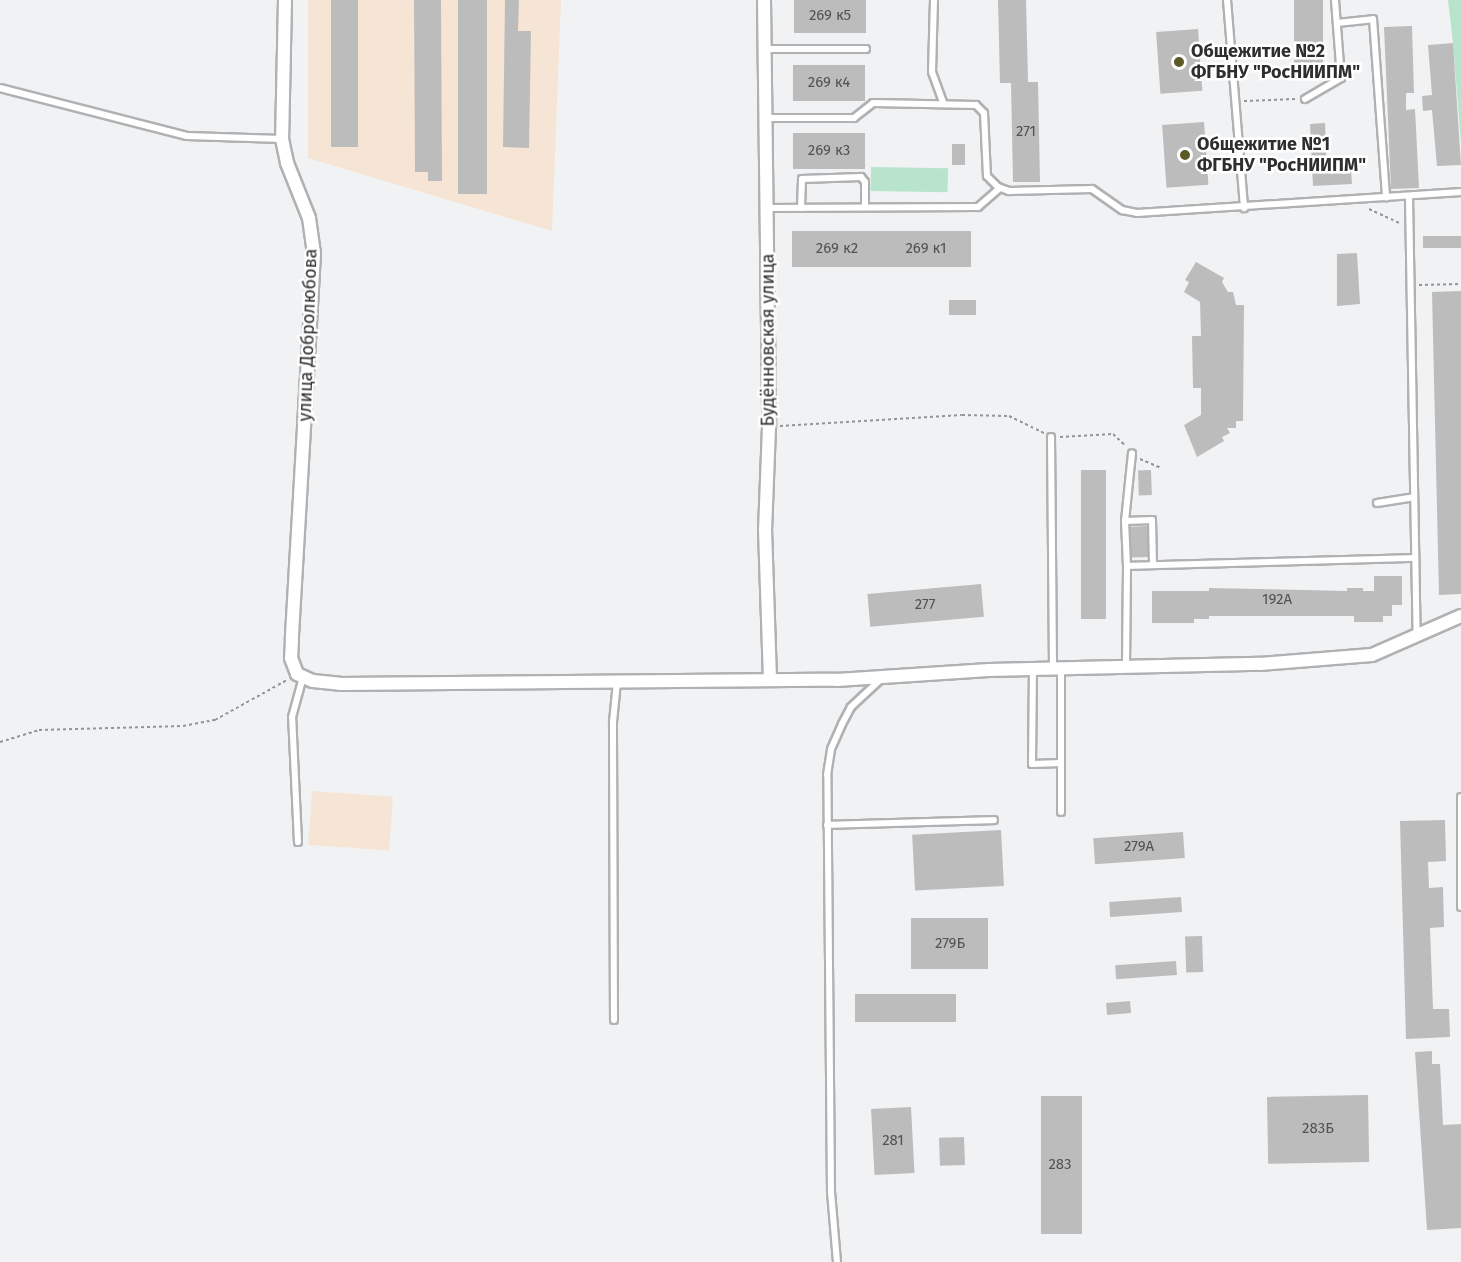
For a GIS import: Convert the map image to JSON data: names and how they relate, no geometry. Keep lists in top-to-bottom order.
{
  "streets": {
    "street": ["улица Добролюбова", "Будённовская улица"]
  },
  "places": ["Общежитие №2 ФГБНУ \"РосНИИПМ\"", "Общежитие №1 ФГБНУ \"РосНИИПМ\""],
  "house_numbers": [
    "269 к5",
    "269 к4",
    "271",
    "269 к3",
    "269 к2",
    "269 к1",
    "192А",
    "277",
    "279А",
    "279Б",
    "283Б",
    "281",
    "283"
  ]
}
